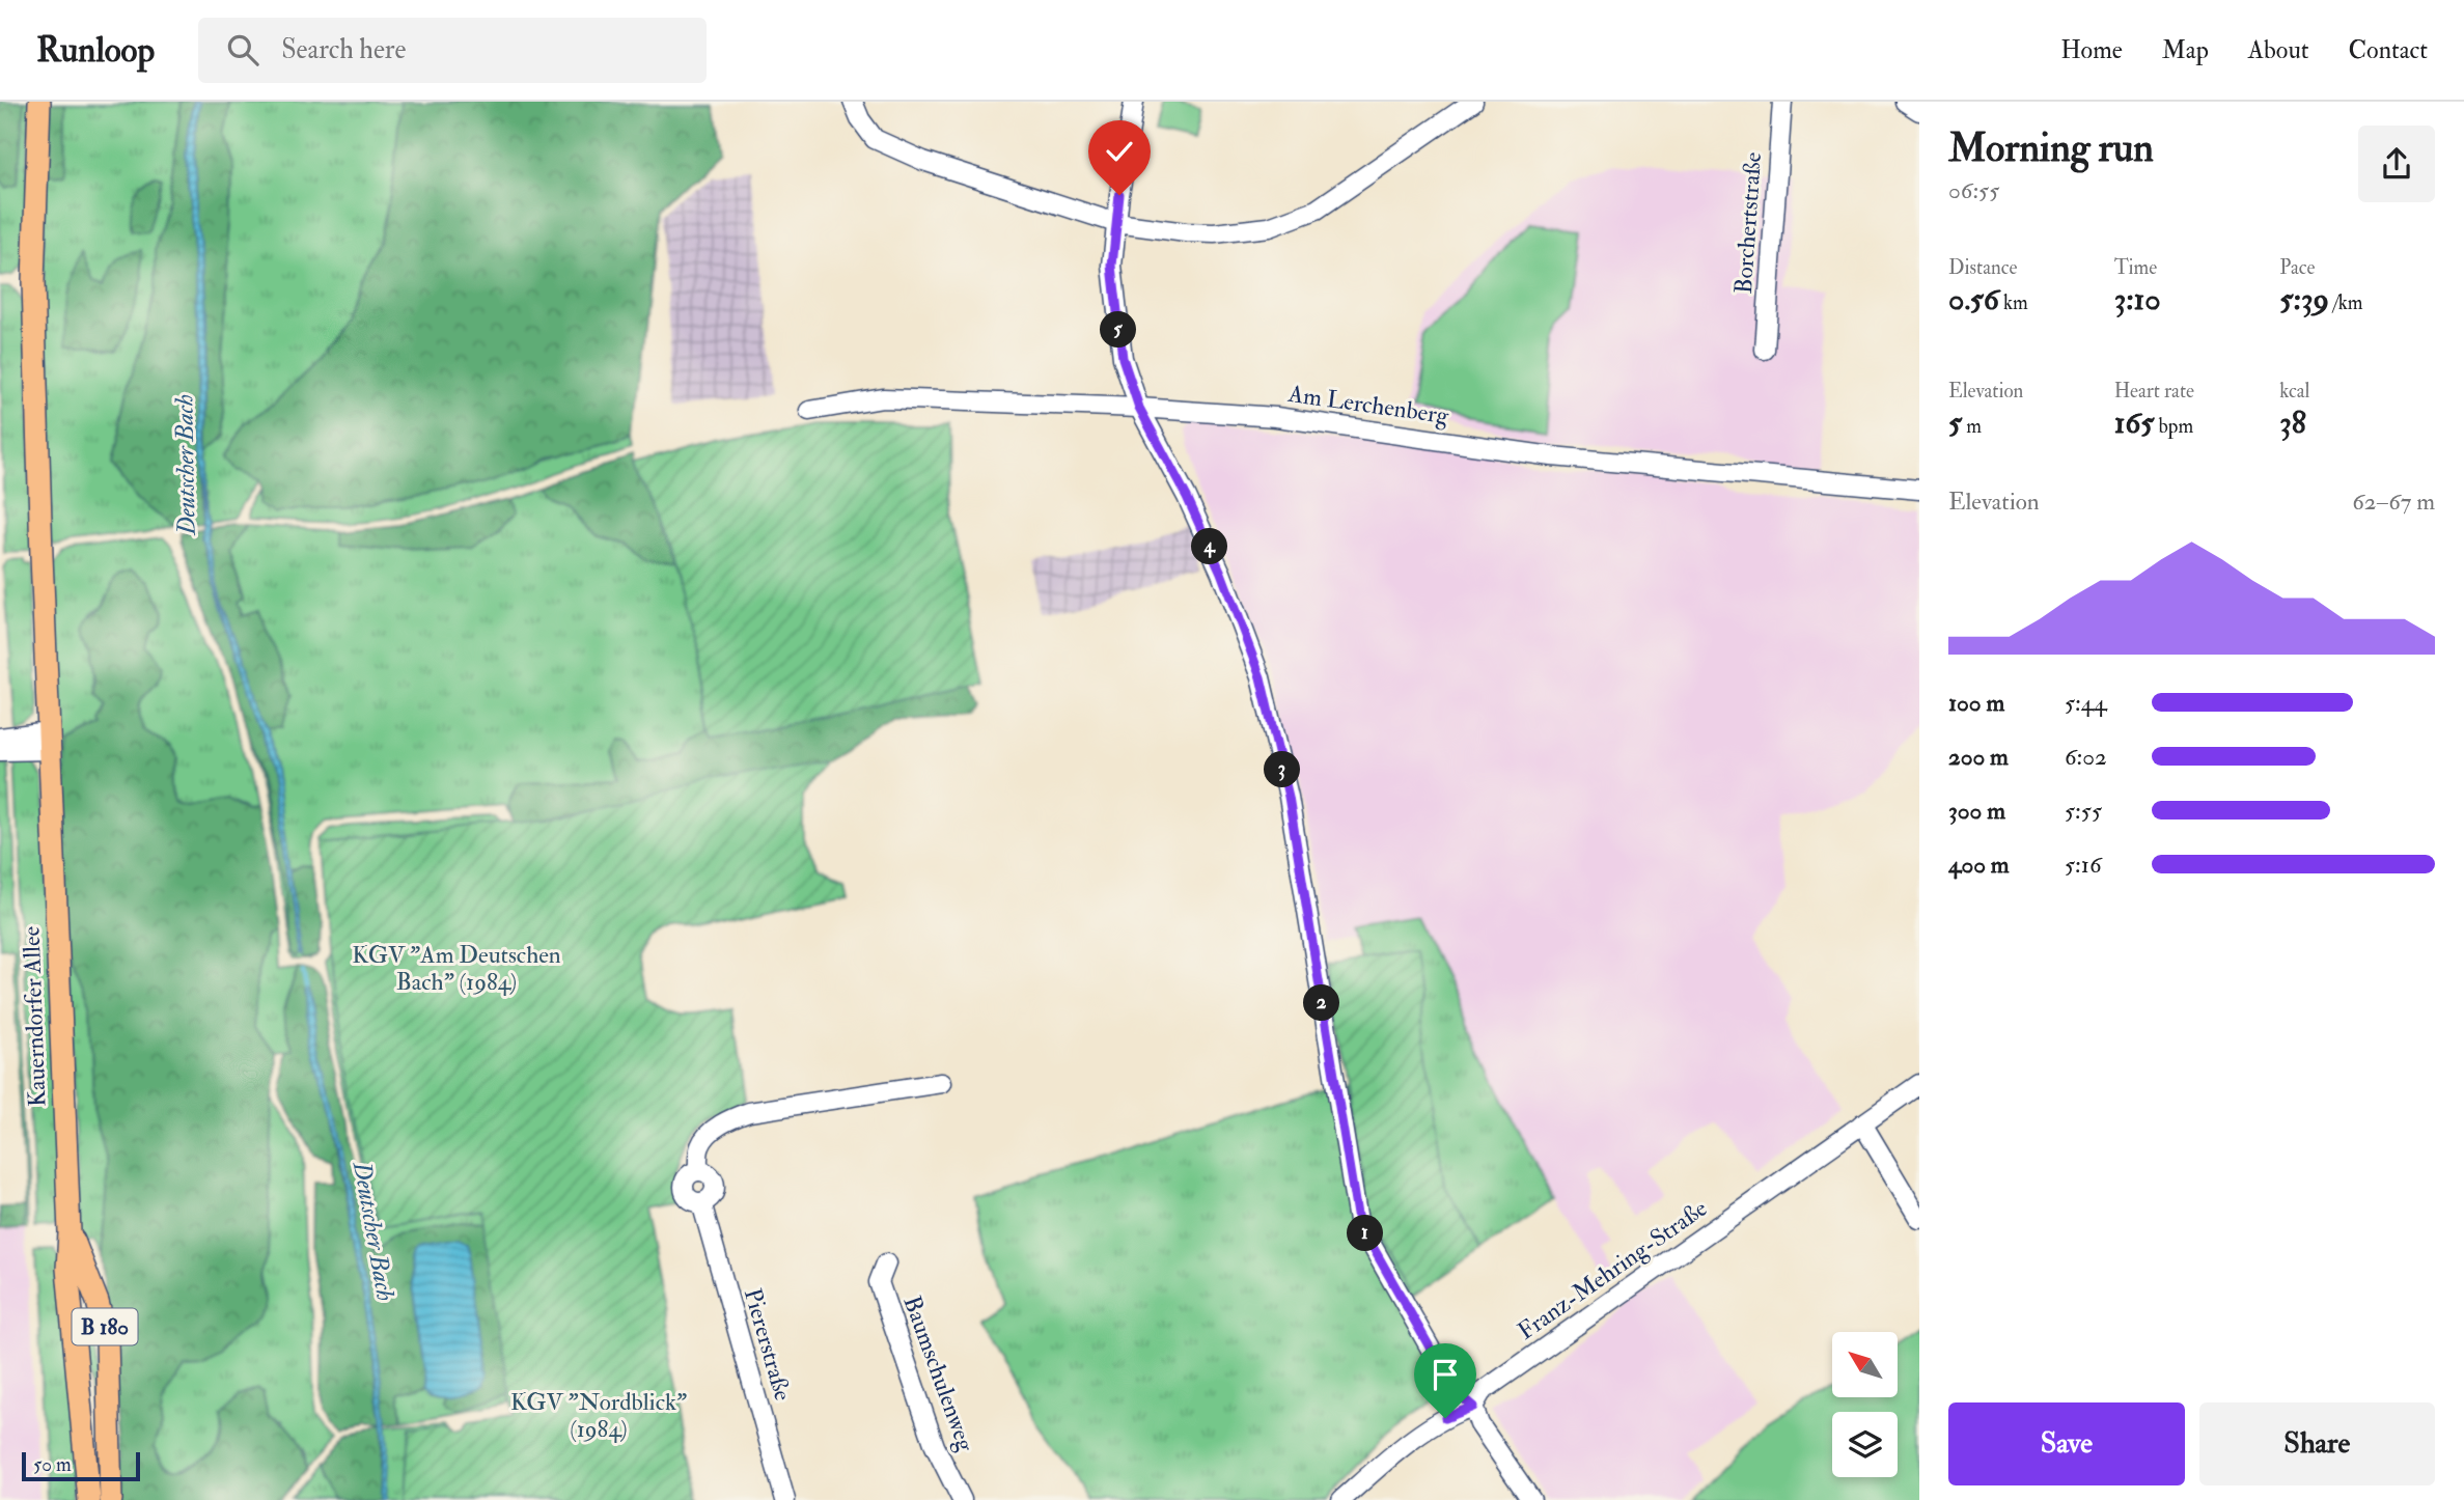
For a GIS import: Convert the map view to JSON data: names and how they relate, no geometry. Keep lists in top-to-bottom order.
{
  "streets": {
    "main road": ["Kauerndorfer Allee", "B 180"],
    "street": [
      "Borchertstraße",
      "Am Lerchenberg",
      "Franz-Mehring-Straße",
      "Piererstraße",
      "Baumschulenweg"
    ]
  },
  "water": ["Deutscher Bach"],
  "parks": ["KGV \"Am Deutschen Bach\" (1984)", "KGV \"Nordblick\" (1984)"],
  "scale_bar": "50 m",
  "north": "top left",
  "page": {
    "header": "Runloop",
    "search": "Search here",
    "nav": [
      "Home",
      "Map",
      "About",
      "Contact"
    ],
    "heading": ["Morning run", "06:55"],
    "stats": [
      ["Distance", "0.56 km"],
      ["Time", "3:10"],
      ["Pace", "5:39 /km"],
      ["Elevation", "5 m"],
      ["Heart rate", "165 bpm"],
      ["kcal", "38"]
    ],
    "pins": [
      "5",
      "4",
      "3",
      "2",
      "1"
    ],
    "chart": ["Elevation", "62–67 m"],
    "list": [
      {
        "name": "100 m",
        "note": "5:44"
      },
      {
        "name": "200 m",
        "note": "6:02"
      },
      {
        "name": "300 m",
        "note": "5:55"
      },
      {
        "name": "400 m",
        "note": "5:16"
      }
    ],
    "buttons": ["Save", "Share"],
    "scale": "50 m"
  }
}
